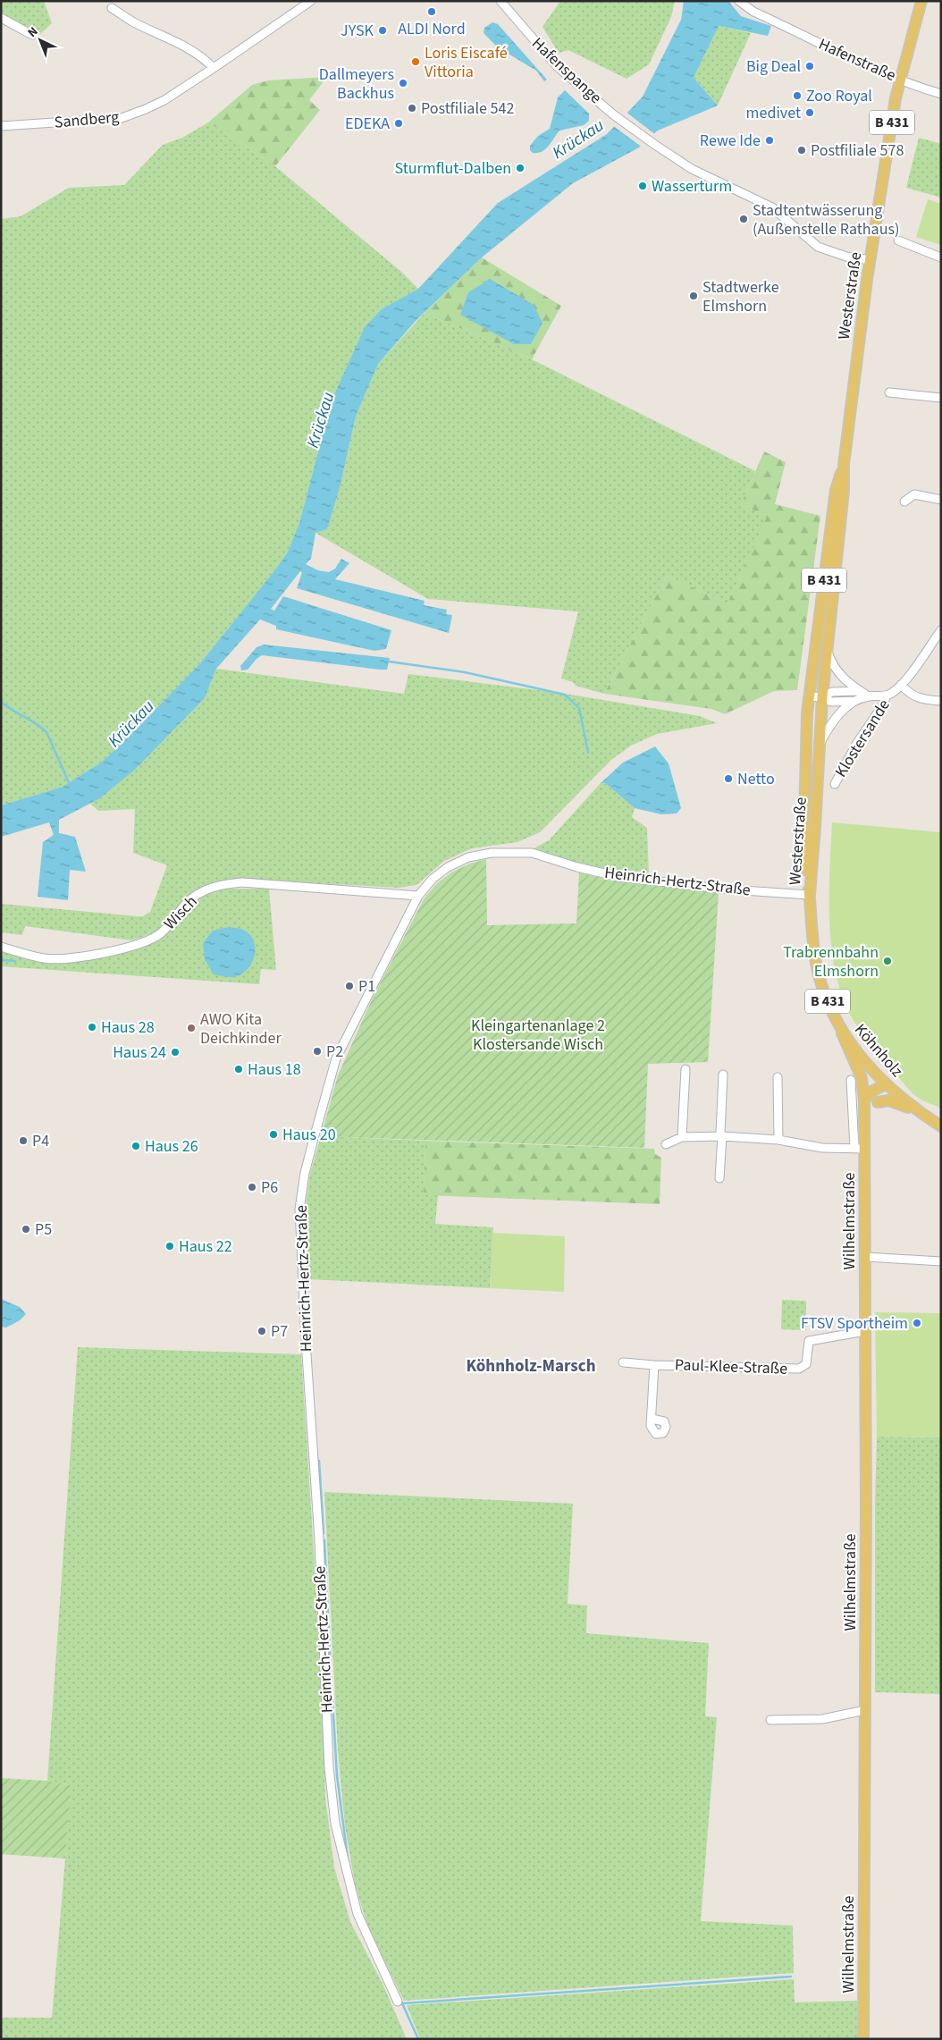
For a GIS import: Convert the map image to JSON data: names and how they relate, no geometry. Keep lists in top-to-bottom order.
{
  "streets": {
    "main road": [
      "B 431",
      "Westerstraße",
      "Köhnholz",
      "Wilhelmstraße"
    ],
    "street": [
      "Hafenstraße",
      "Hafenspange",
      "Sandberg",
      "Klostersande",
      "Heinrich-Hertz-Straße",
      "Wisch",
      "Paul-Klee-Straße"
    ]
  },
  "crossings": [
    ["Hafenstraße", "Westerstraße"],
    ["Hafenspange", "Westerstraße"],
    ["Westerstraße", "Heinrich-Hertz-Straße"],
    ["Westerstraße", "Köhnholz"],
    ["Heinrich-Hertz-Straße", "Wisch"],
    ["Heinrich-Hertz-Straße", "Köhnholz"],
    ["Köhnholz", "Wilhelmstraße"],
    ["Wilhelmstraße", "Paul-Klee-Straße"]
  ],
  "districts": ["Köhnholz-Marsch"],
  "water": ["Krückau"],
  "parks": ["Kleingartenanlage 2 Klostersande Wisch"],
  "places": [
    "ALDI Nord",
    "JYSK",
    "Loris Eiscafé Vittoria",
    "Big Deal",
    "Dallmeyers Backhus",
    "Zoo Royal",
    "Postfiliale 542",
    "medivet",
    "EDEKA",
    "Rewe Ide",
    "Postfiliale 578",
    "Sturmflut-Dalben",
    "Wasserturm",
    "Stadtentwässerung (Außenstelle Rathaus)",
    "Stadtwerke Elmshorn",
    "Netto",
    "Trabrennbahn Elmshorn",
    "P1",
    "Haus 28",
    "AWO Kita Deichkinder",
    "P2",
    "Haus 24",
    "Haus 18",
    "Haus 20",
    "P4",
    "Haus 26",
    "P6",
    "P5",
    "Haus 22",
    "FTSV Sportheim",
    "P7"
  ],
  "north": "top left"
}
